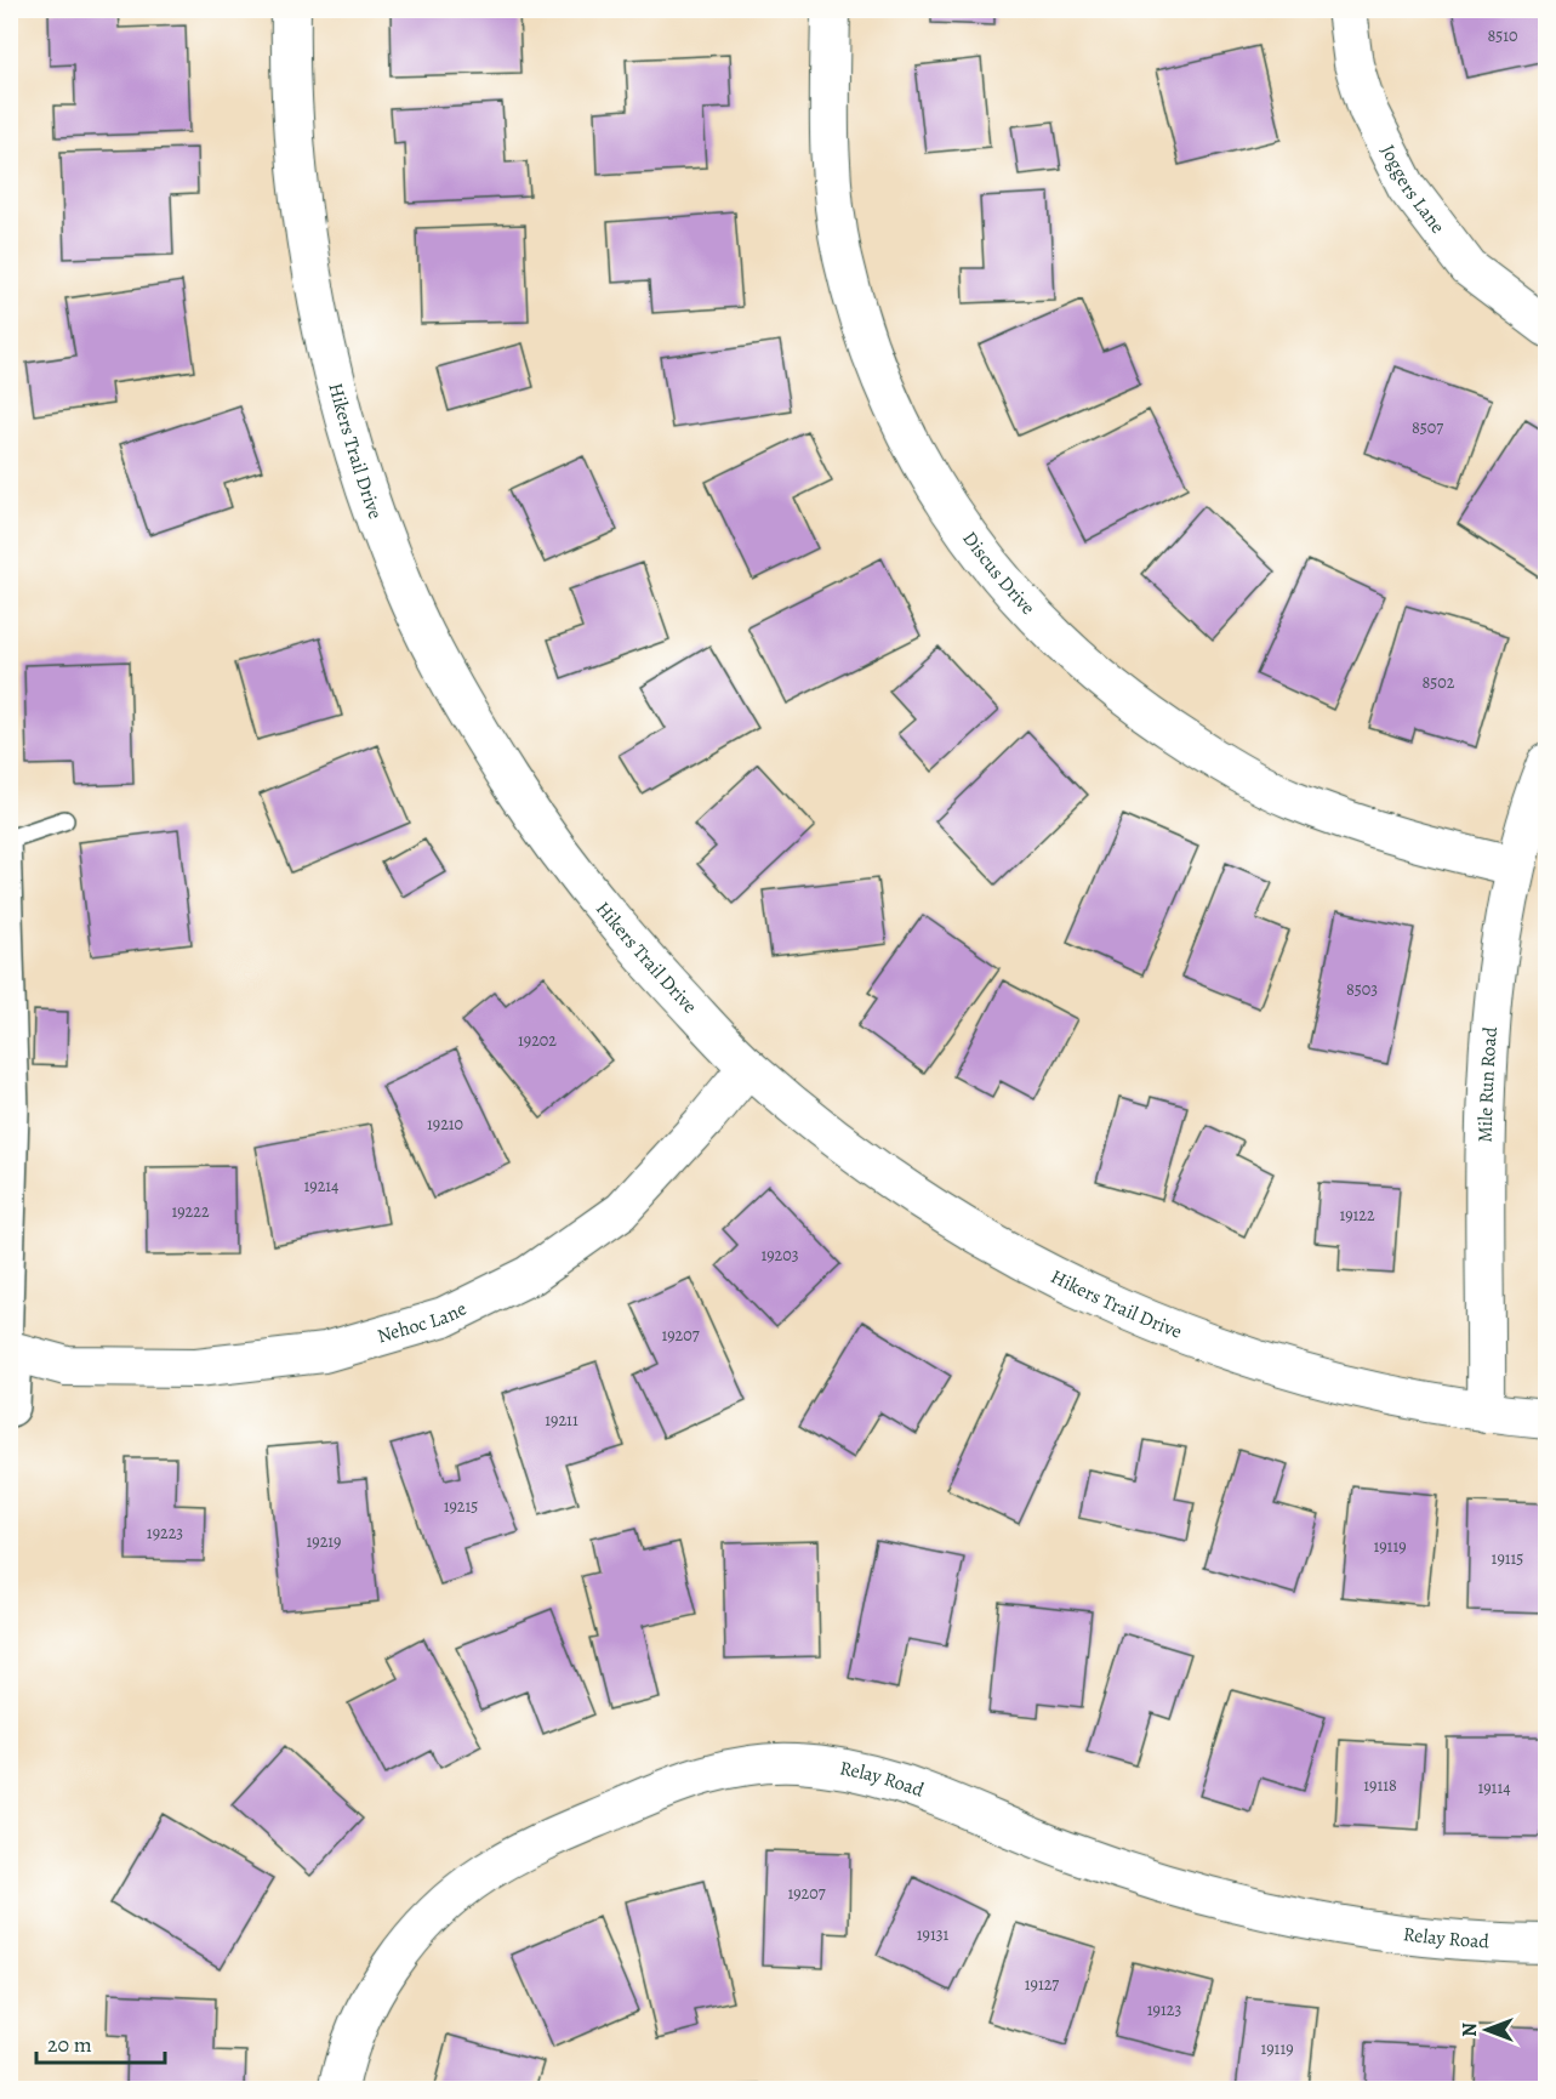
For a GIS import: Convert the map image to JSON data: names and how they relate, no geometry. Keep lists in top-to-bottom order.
{
  "streets": {
    "street": [
      "Joggers Lane",
      "Hikers Trail Drive",
      "Discus Drive",
      "Mile Run Road",
      "Nehoc Lane",
      "Relay Road"
    ]
  },
  "crossings": [
    ["Hikers Trail Drive", "Mile Run Road"],
    ["Hikers Trail Drive", "Nehoc Lane"],
    ["Discus Drive", "Mile Run Road"]
  ],
  "house_numbers": [
    "8510",
    "8507",
    "8502",
    "8503",
    "19202",
    "19210",
    "19214",
    "19222",
    "19122",
    "19203",
    "19207",
    "19211",
    "19215",
    "19223",
    "19219",
    "19119",
    "19115",
    "19118",
    "19114",
    "19207",
    "19131",
    "19127",
    "19123",
    "19119"
  ],
  "scale_bar": "20 m",
  "north": "left"
}
